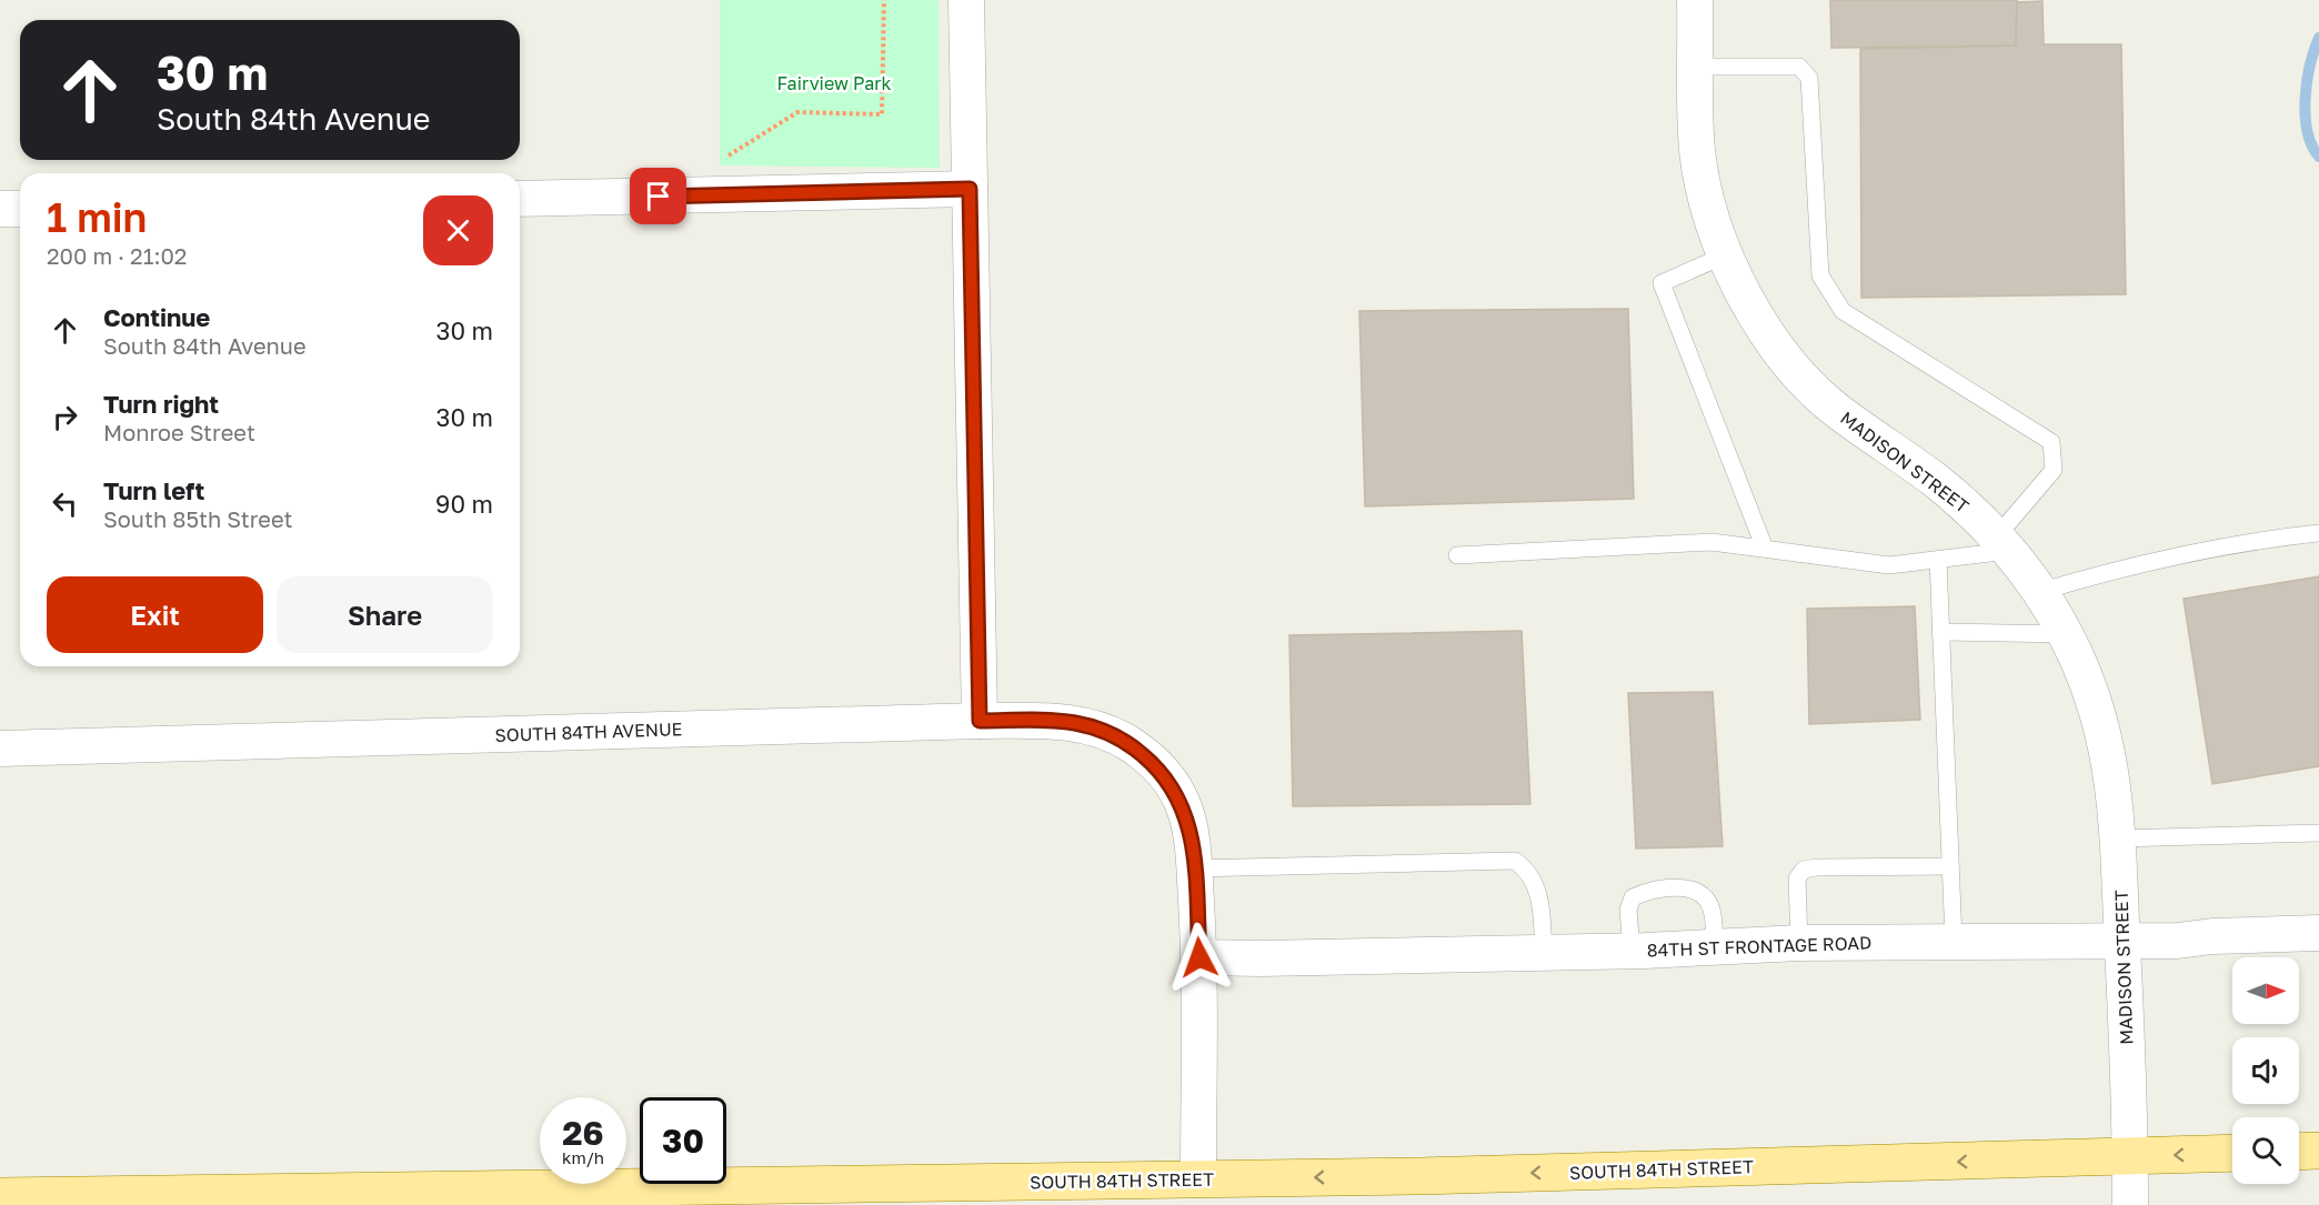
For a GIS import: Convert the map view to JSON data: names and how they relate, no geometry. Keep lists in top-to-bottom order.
{
  "streets": {
    "main road": ["SOUTH 84TH STREET"],
    "street": ["MADISON STREET", "SOUTH 84TH AVENUE", "84TH ST FRONTAGE ROAD"]
  },
  "crossings": [
    ["MADISON STREET", "84TH ST FRONTAGE ROAD"],
    ["MADISON STREET", "SOUTH 84TH STREET"],
    ["SOUTH 84TH AVENUE", "84TH ST FRONTAGE ROAD"],
    ["SOUTH 84TH AVENUE", "SOUTH 84TH STREET"]
  ],
  "one_way": ["SOUTH 84TH STREET"],
  "parks": ["Fairview Park"],
  "north": "right",
  "page": {
    "turn": ["30 m", "South 84th Avenue"],
    "heading": ["1 min", "200 m · 21:02"],
    "list": [
      {
        "name": "Continue",
        "note": "South 84th Avenue",
        "value": "30 m"
      },
      {
        "name": "Turn right",
        "note": "Monroe Street",
        "value": "30 m"
      },
      {
        "name": "Turn left",
        "note": "South 85th Street",
        "value": "90 m"
      }
    ],
    "buttons": ["Exit", "Share"],
    "speed": "26 km/h",
    "limit": "30"
  }
}
